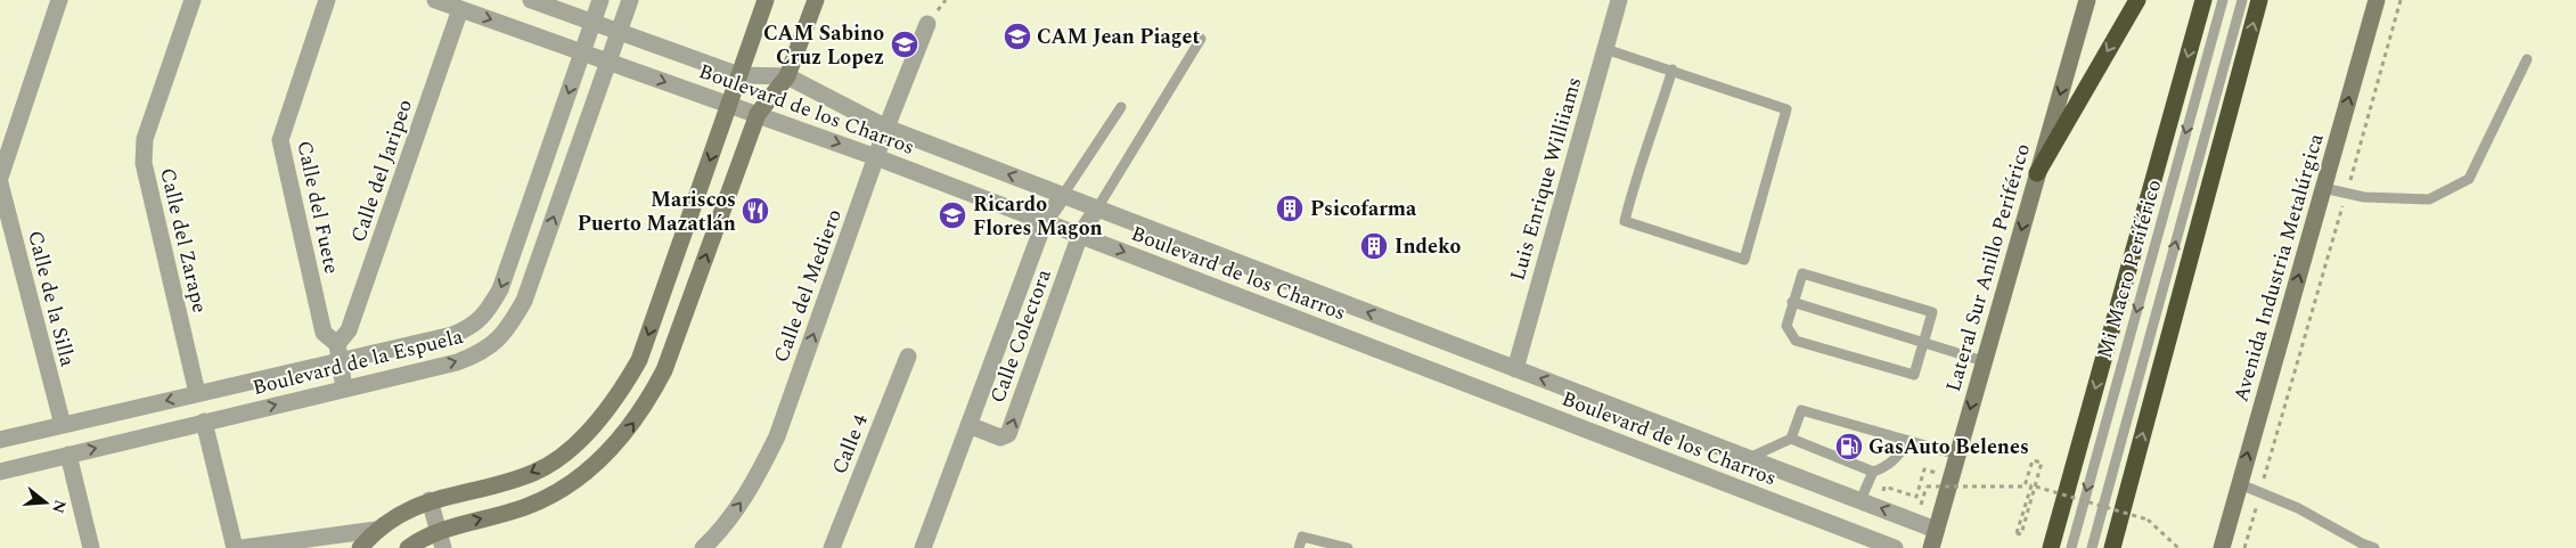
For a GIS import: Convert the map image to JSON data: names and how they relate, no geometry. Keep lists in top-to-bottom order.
{
  "streets": {
    "street": [
      "Boulevard de los Charros",
      "Calle del Jaripeo",
      "Luis Enrique Williiams",
      "Calle del Fuete",
      "Calle del Zarape",
      "Lateral Sur Anillo Periférico",
      "Avenida Industria Metalúrgica",
      "Calle del Mediero",
      "Calle de la Silla",
      "Calle Colectora",
      "Boulevard de la Espuela",
      "Calle 4"
    ],
    "lane": ["Mi Macro Periférico"]
  },
  "crossings": [
    ["Boulevard de los Charros", "Calle del Jaripeo"],
    ["Boulevard de los Charros", "Luis Enrique Williiams"],
    ["Boulevard de los Charros", "Lateral Sur Anillo Periférico"],
    ["Boulevard de los Charros", "Calle del Mediero"],
    ["Boulevard de los Charros", "Calle Colectora"],
    ["Boulevard de los Charros", "Boulevard de la Espuela"],
    ["Calle del Jaripeo", "Calle del Fuete"],
    ["Calle del Jaripeo", "Boulevard de la Espuela"],
    ["Calle del Fuete", "Boulevard de la Espuela"],
    ["Calle del Zarape", "Boulevard de la Espuela"],
    ["Calle de la Silla", "Boulevard de la Espuela"]
  ],
  "one_way": ["Lateral Sur Anillo Periférico", "Avenida Industria Metalúrgica"],
  "places": {
    "school or university": ["CAM Jean Piaget", "CAM Sabino Cruz Lopez", "Ricardo Flores Magon"],
    "building": ["Psicofarma", "Indeko"],
    "restaurant": ["Mariscos Puerto Mazatlán"],
    "fuel station": ["GasAuto Belenes"]
  },
  "north": "right"
}
